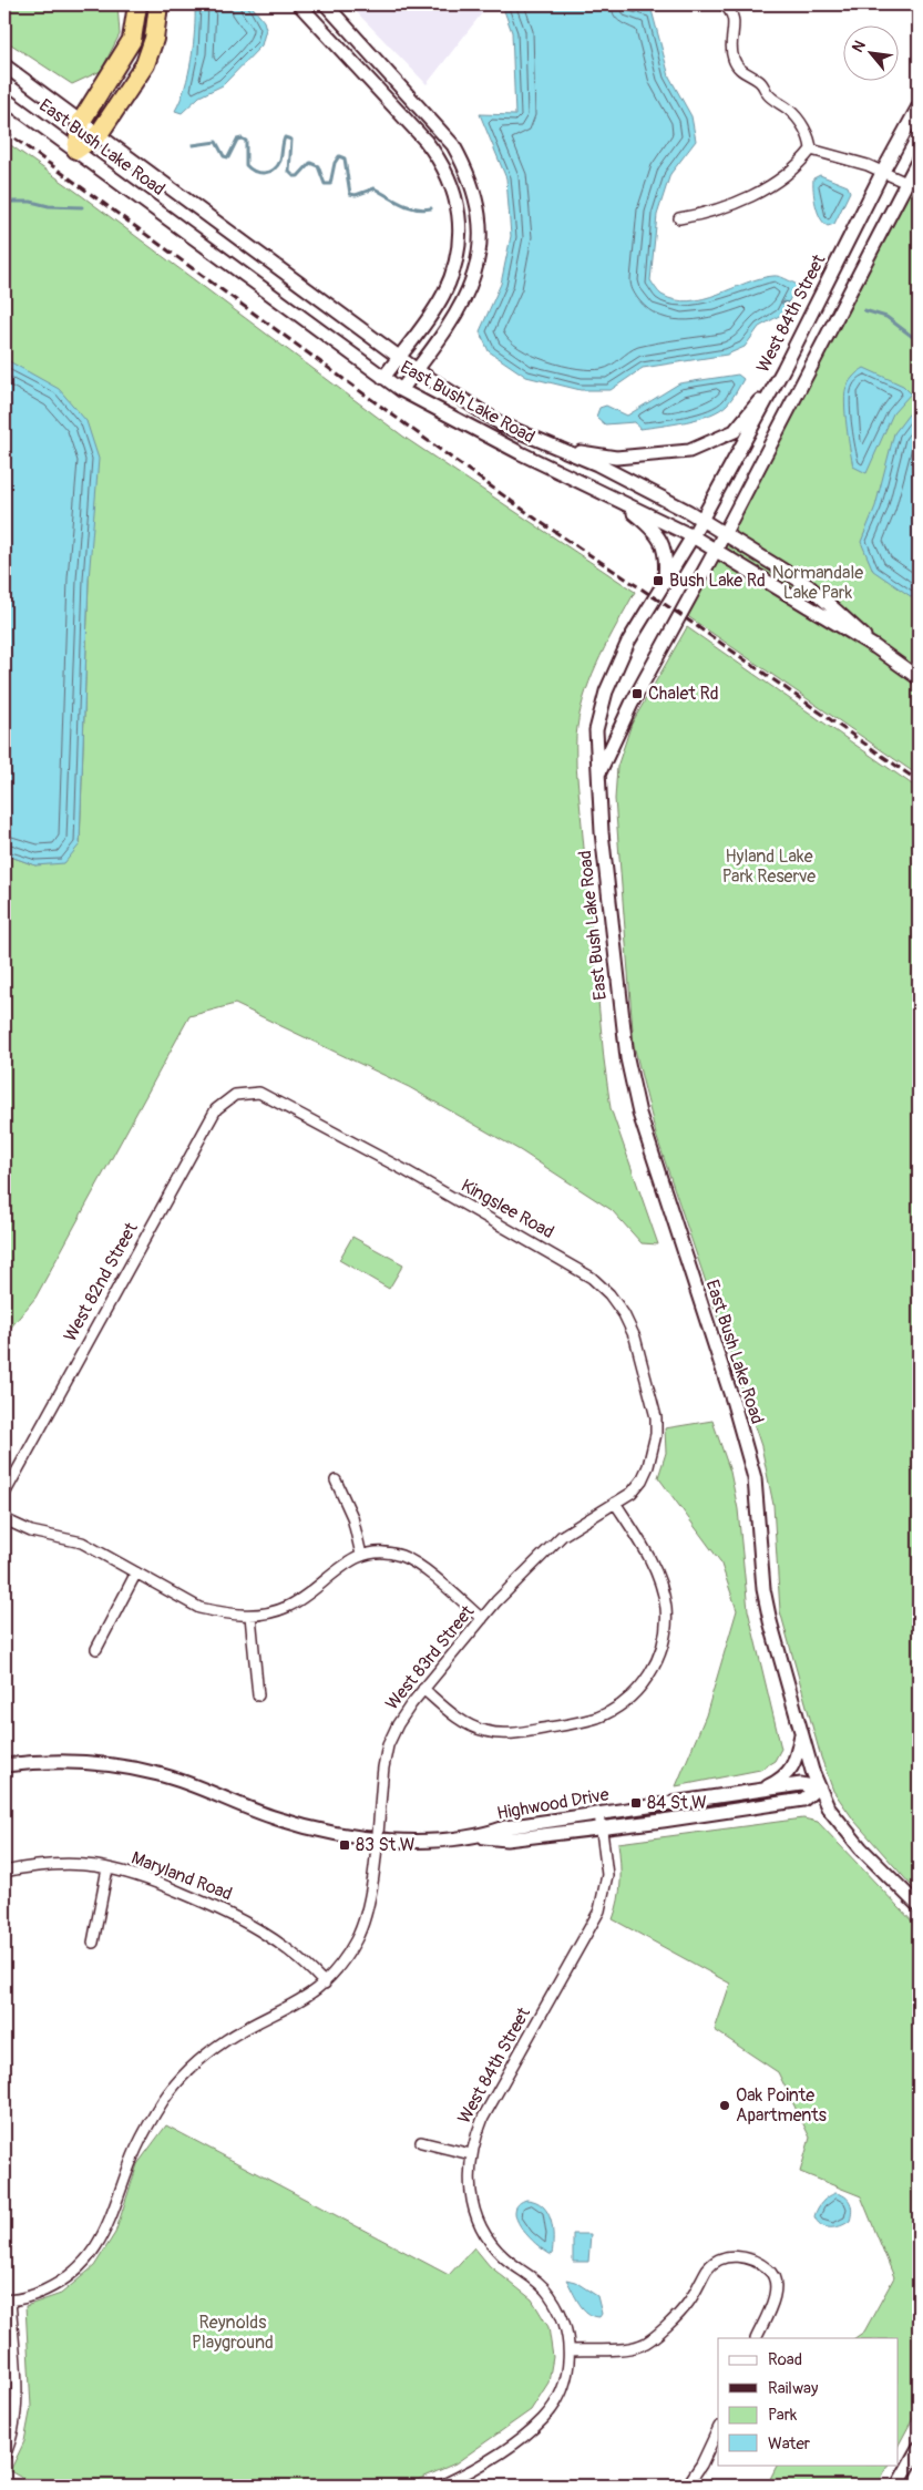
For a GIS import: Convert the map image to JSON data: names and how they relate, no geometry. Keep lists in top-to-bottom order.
{
  "streets": {
    "street": [
      "East Bush Lake Road",
      "West 84th Street",
      "Kingslee Road",
      "West 82nd Street",
      "West 83rd Street",
      "Highwood Drive",
      "Maryland Road"
    ]
  },
  "crossings": [
    ["East Bush Lake Road", "West 84th Street"],
    ["East Bush Lake Road", "Highwood Drive"],
    ["West 84th Street", "Highwood Drive"],
    ["Kingslee Road", "West 82nd Street"],
    ["Kingslee Road", "West 83rd Street"],
    ["West 83rd Street", "Highwood Drive"],
    ["West 83rd Street", "Maryland Road"]
  ],
  "parks": ["Normandale Lake Park", "Hyland Lake Park Reserve", "Reynolds Playground"],
  "places": {
    "transit": [
      "Bush Lake Rd",
      "Chalet Rd",
      "84 St W",
      "83 St W"
    ],
    "other": ["Oak Pointe Apartments"]
  },
  "legend": [
    "Road",
    "Railway",
    "Park",
    "Water"
  ],
  "north": "top left"
}
